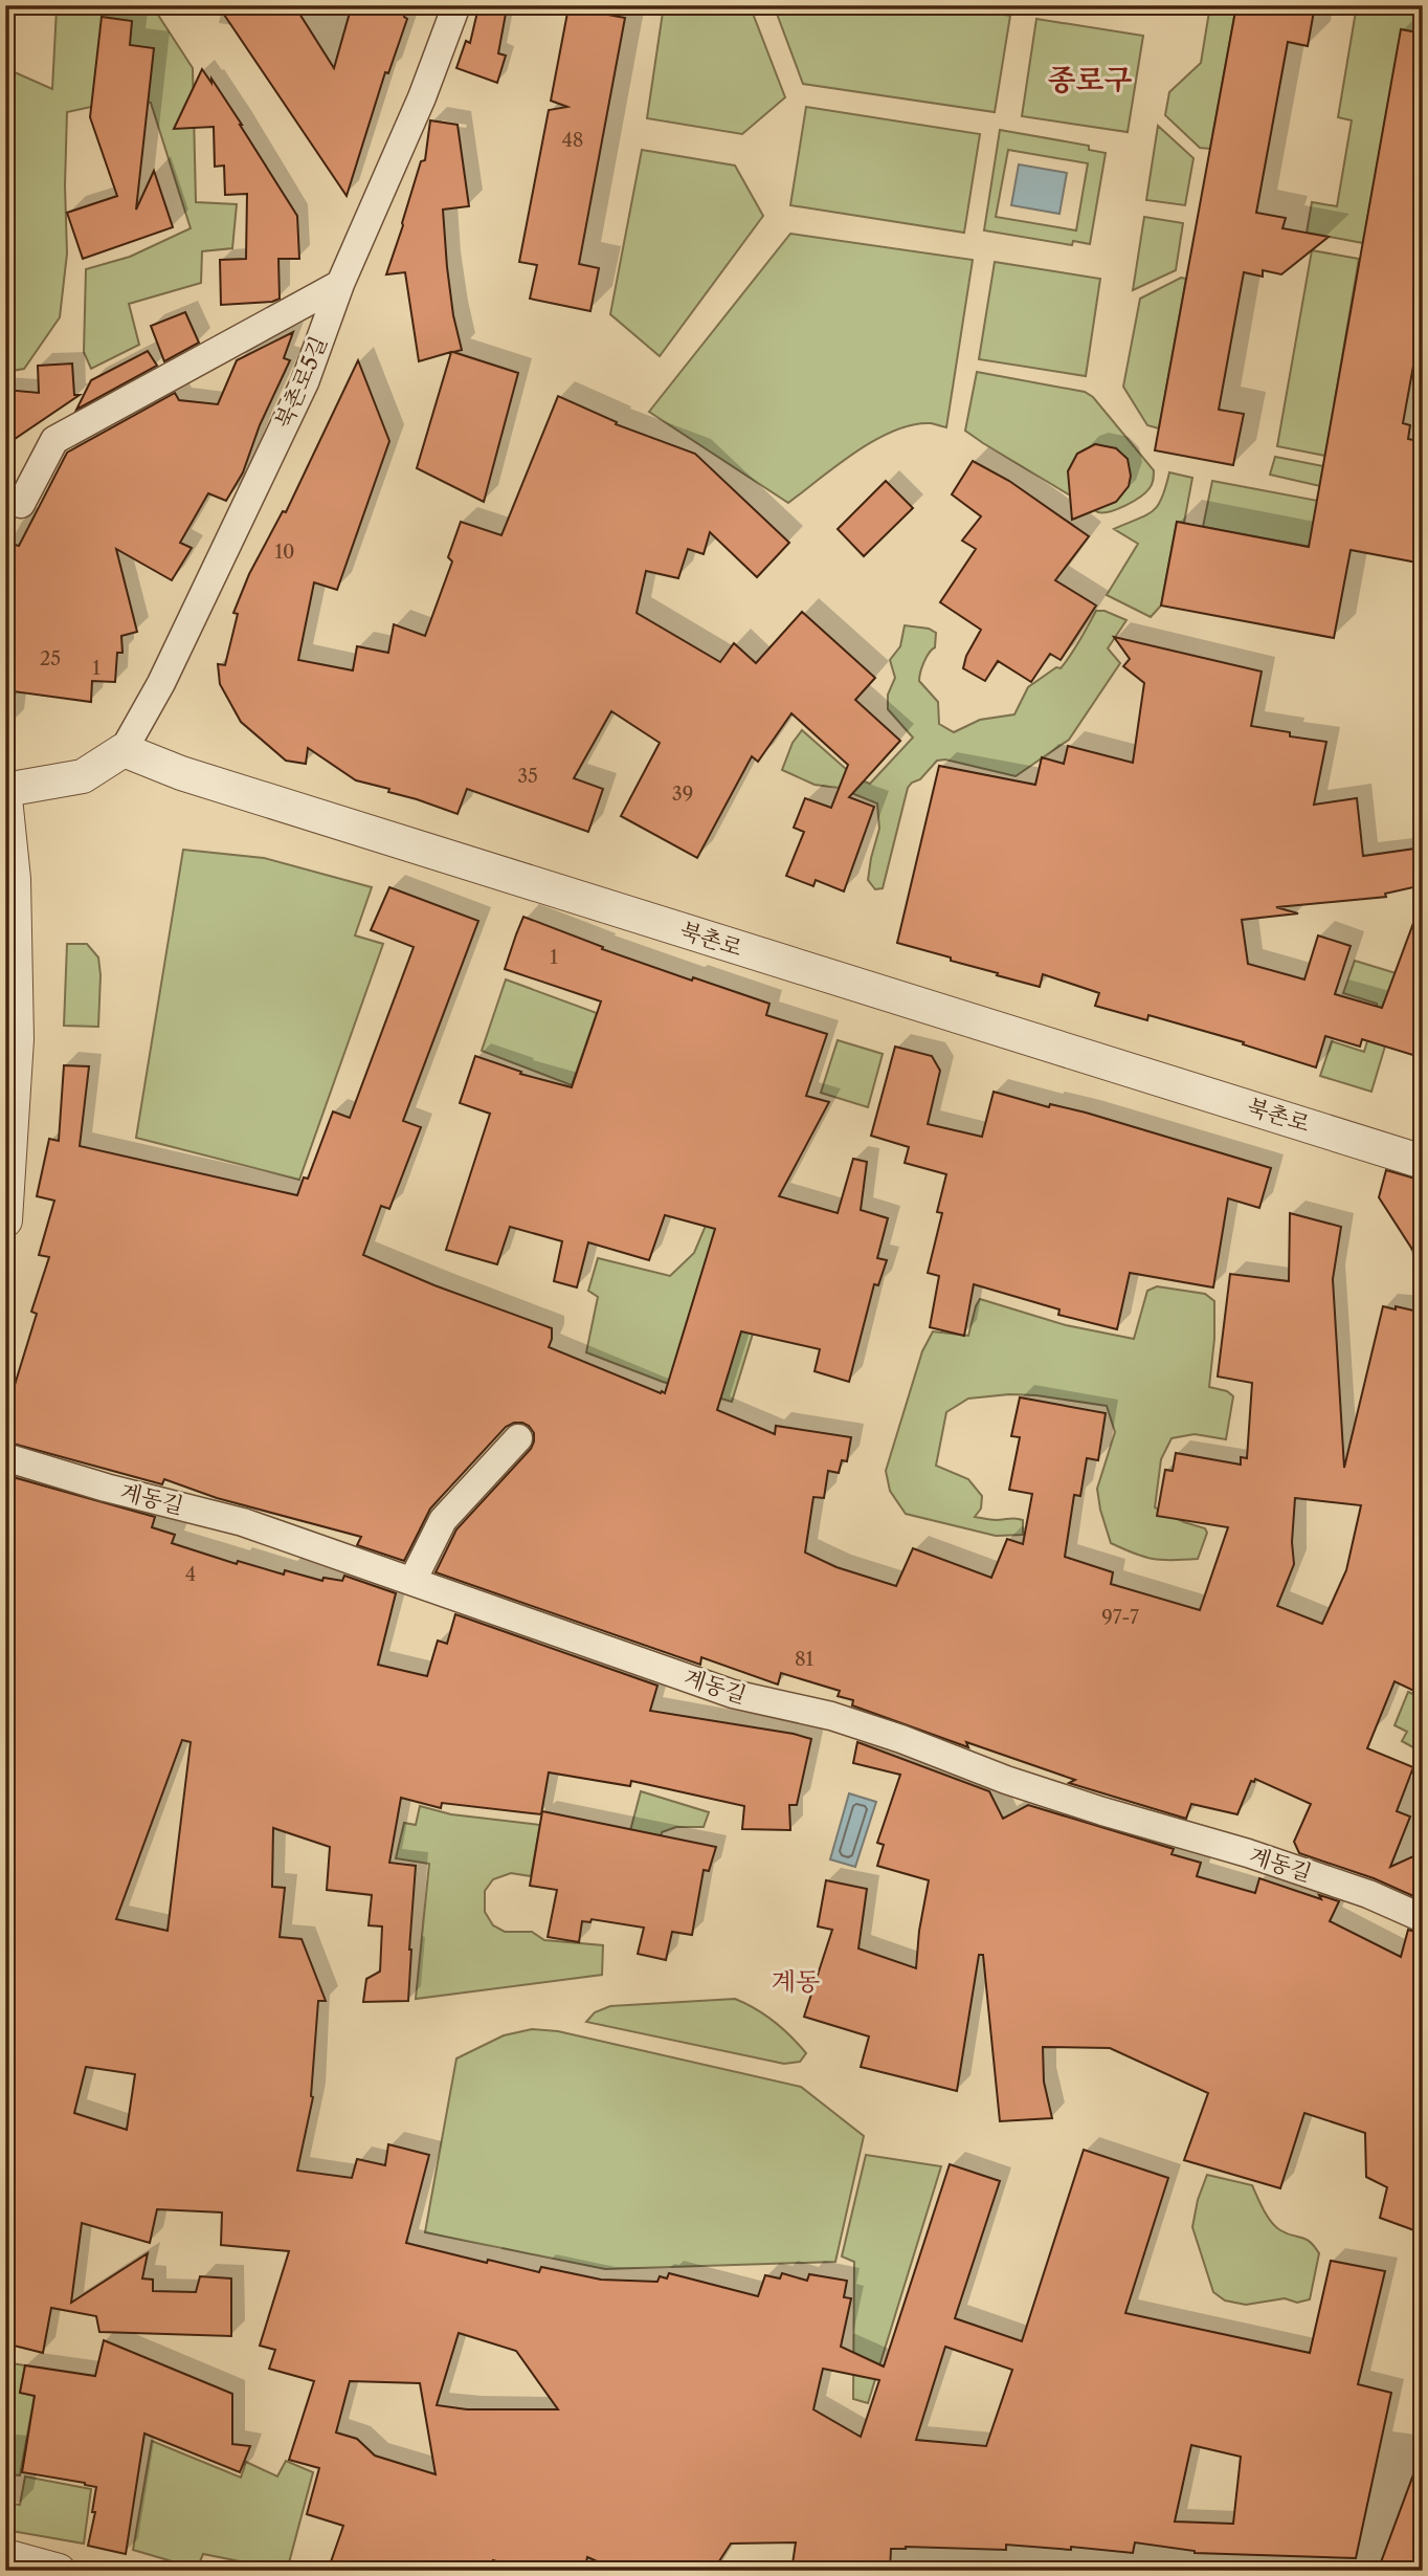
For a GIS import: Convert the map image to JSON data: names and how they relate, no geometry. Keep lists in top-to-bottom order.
{
  "streets": {
    "street": ["북촌로5길", "북촌로", "계동길"]
  },
  "crossings": [
    ["북촌로5길", "북촌로"]
  ],
  "districts": ["종로구", "계동"],
  "house_numbers": [
    "48",
    "10",
    "25",
    "1",
    "35",
    "39",
    "1",
    "4",
    "97-7",
    "81"
  ]
}
